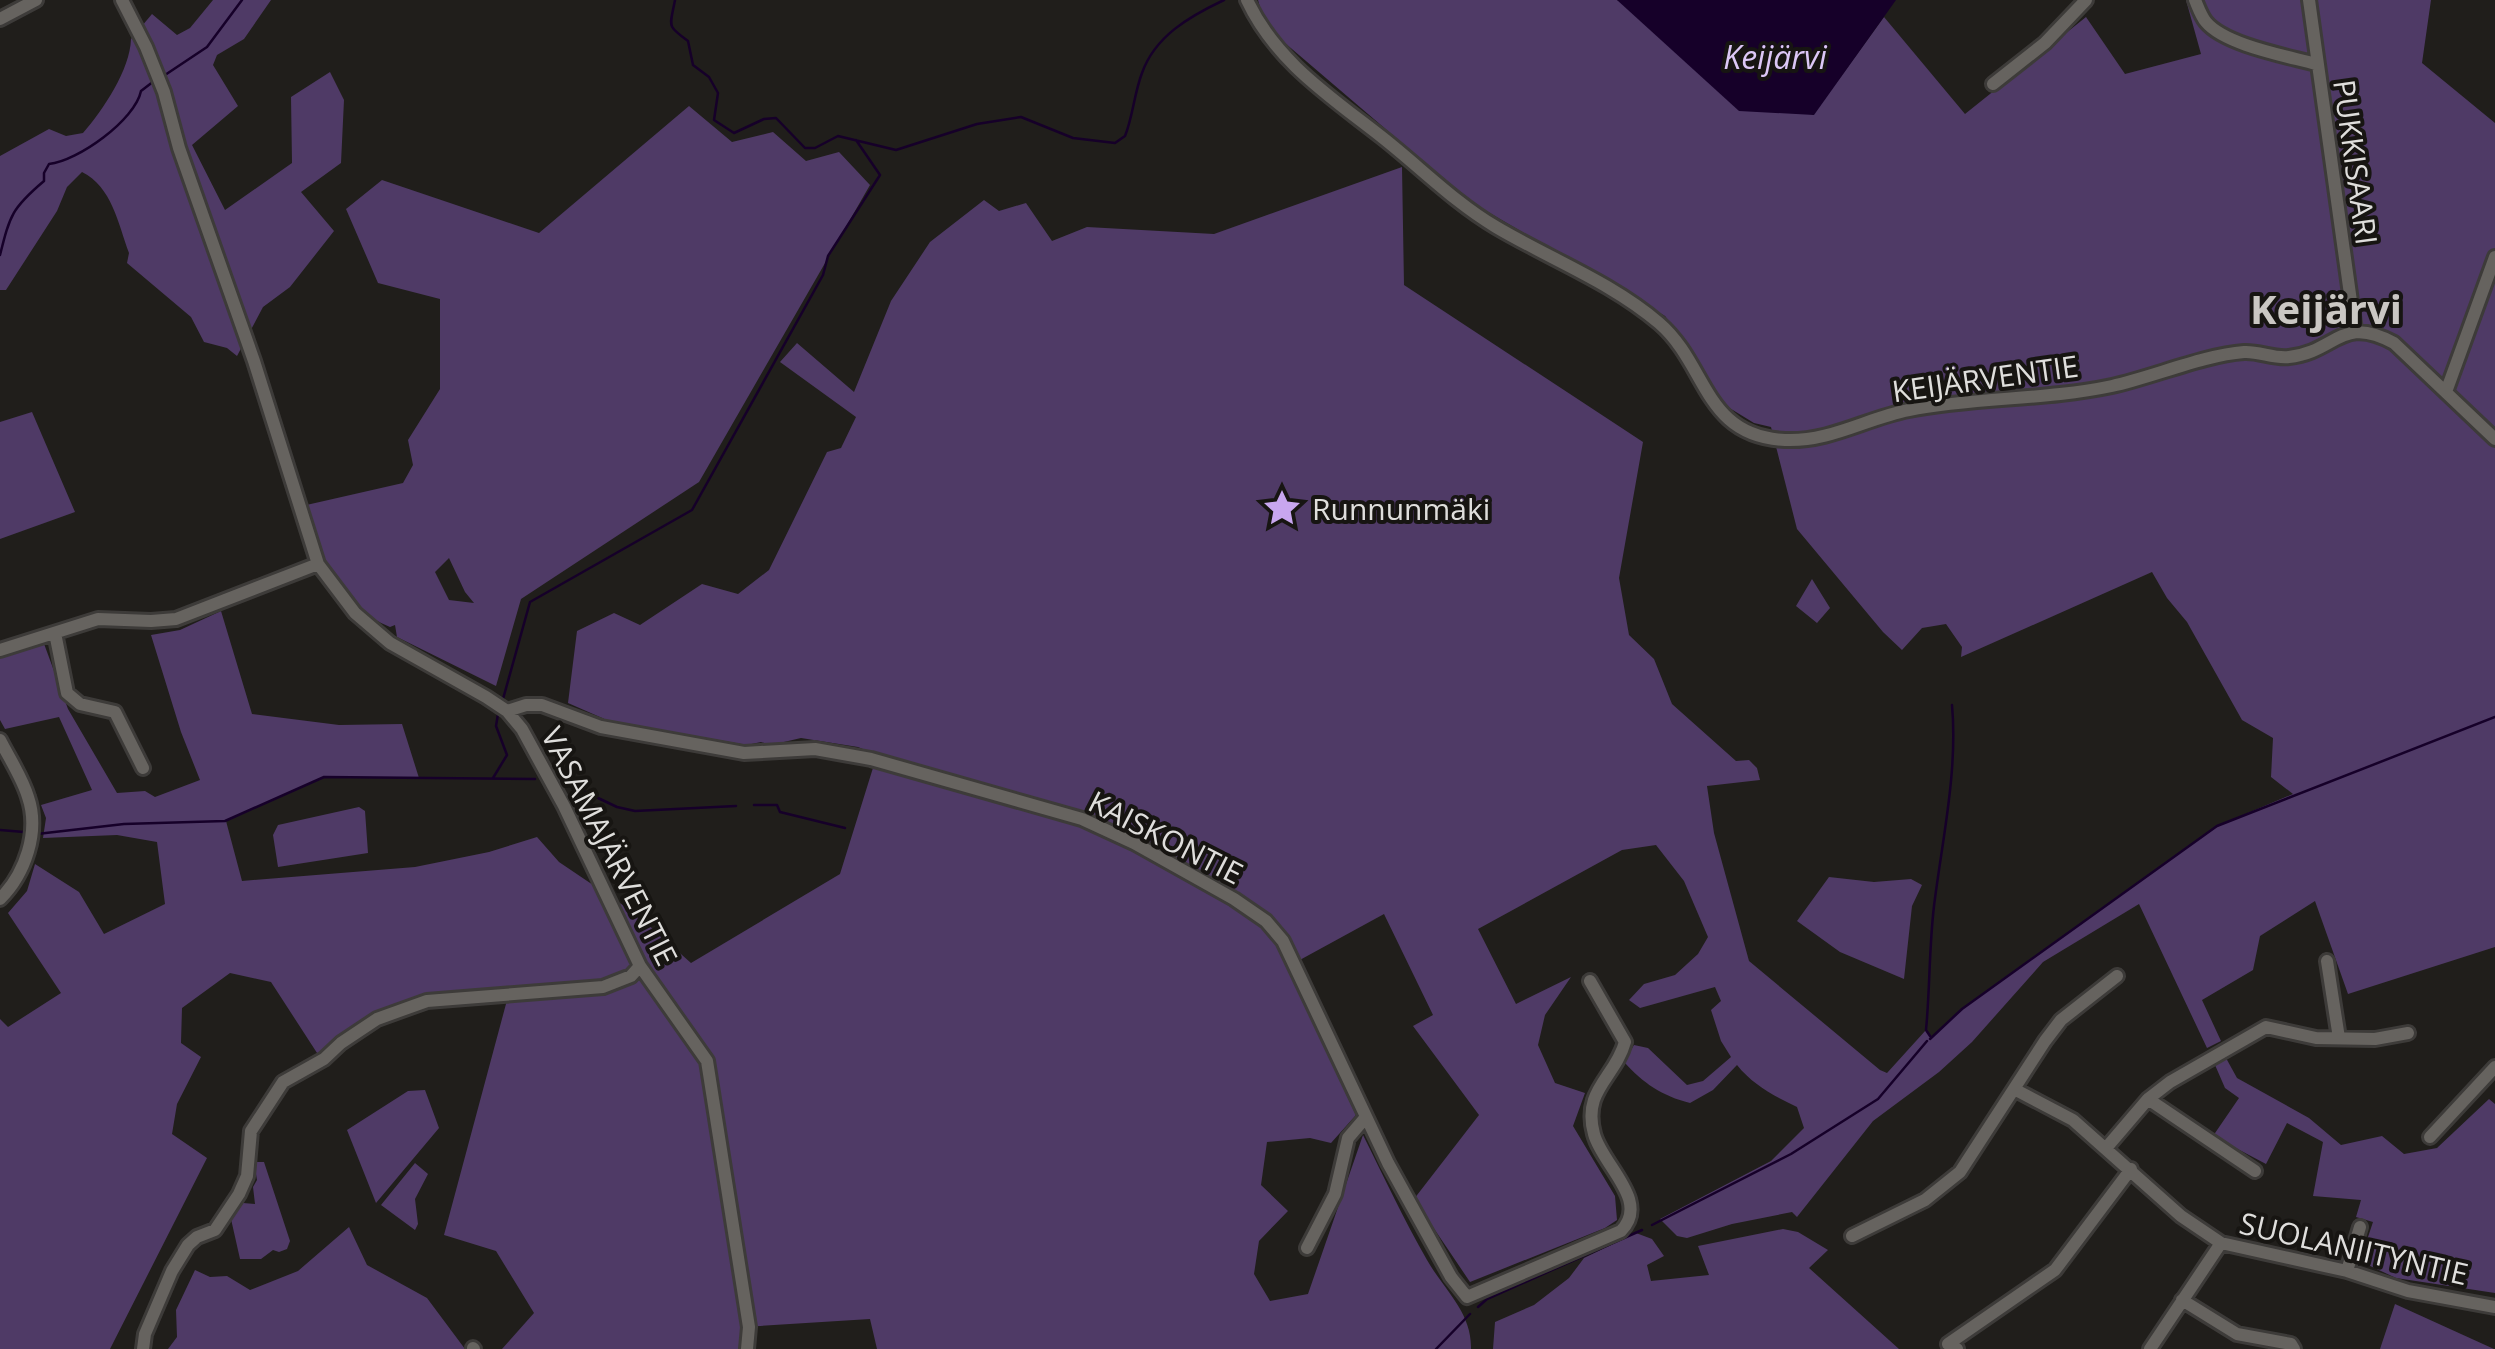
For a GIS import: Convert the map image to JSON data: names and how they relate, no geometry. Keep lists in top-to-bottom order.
{
  "streets": {
    "street": [
      "PUKKISAARI",
      "KEIJÄRVENTIE",
      "KAISKONTIE",
      "VASAMAJÄRVENTIE",
      "SUOLANIITYNTIE"
    ]
  },
  "crossings": [
    ["PUKKISAARI", "KEIJÄRVENTIE"],
    ["KAISKONTIE", "VASAMAJÄRVENTIE"]
  ],
  "districts": ["Keijärvi"],
  "water": ["Keijärvi"],
  "places": {
    "place": ["Runnunmäki"]
  }
}
